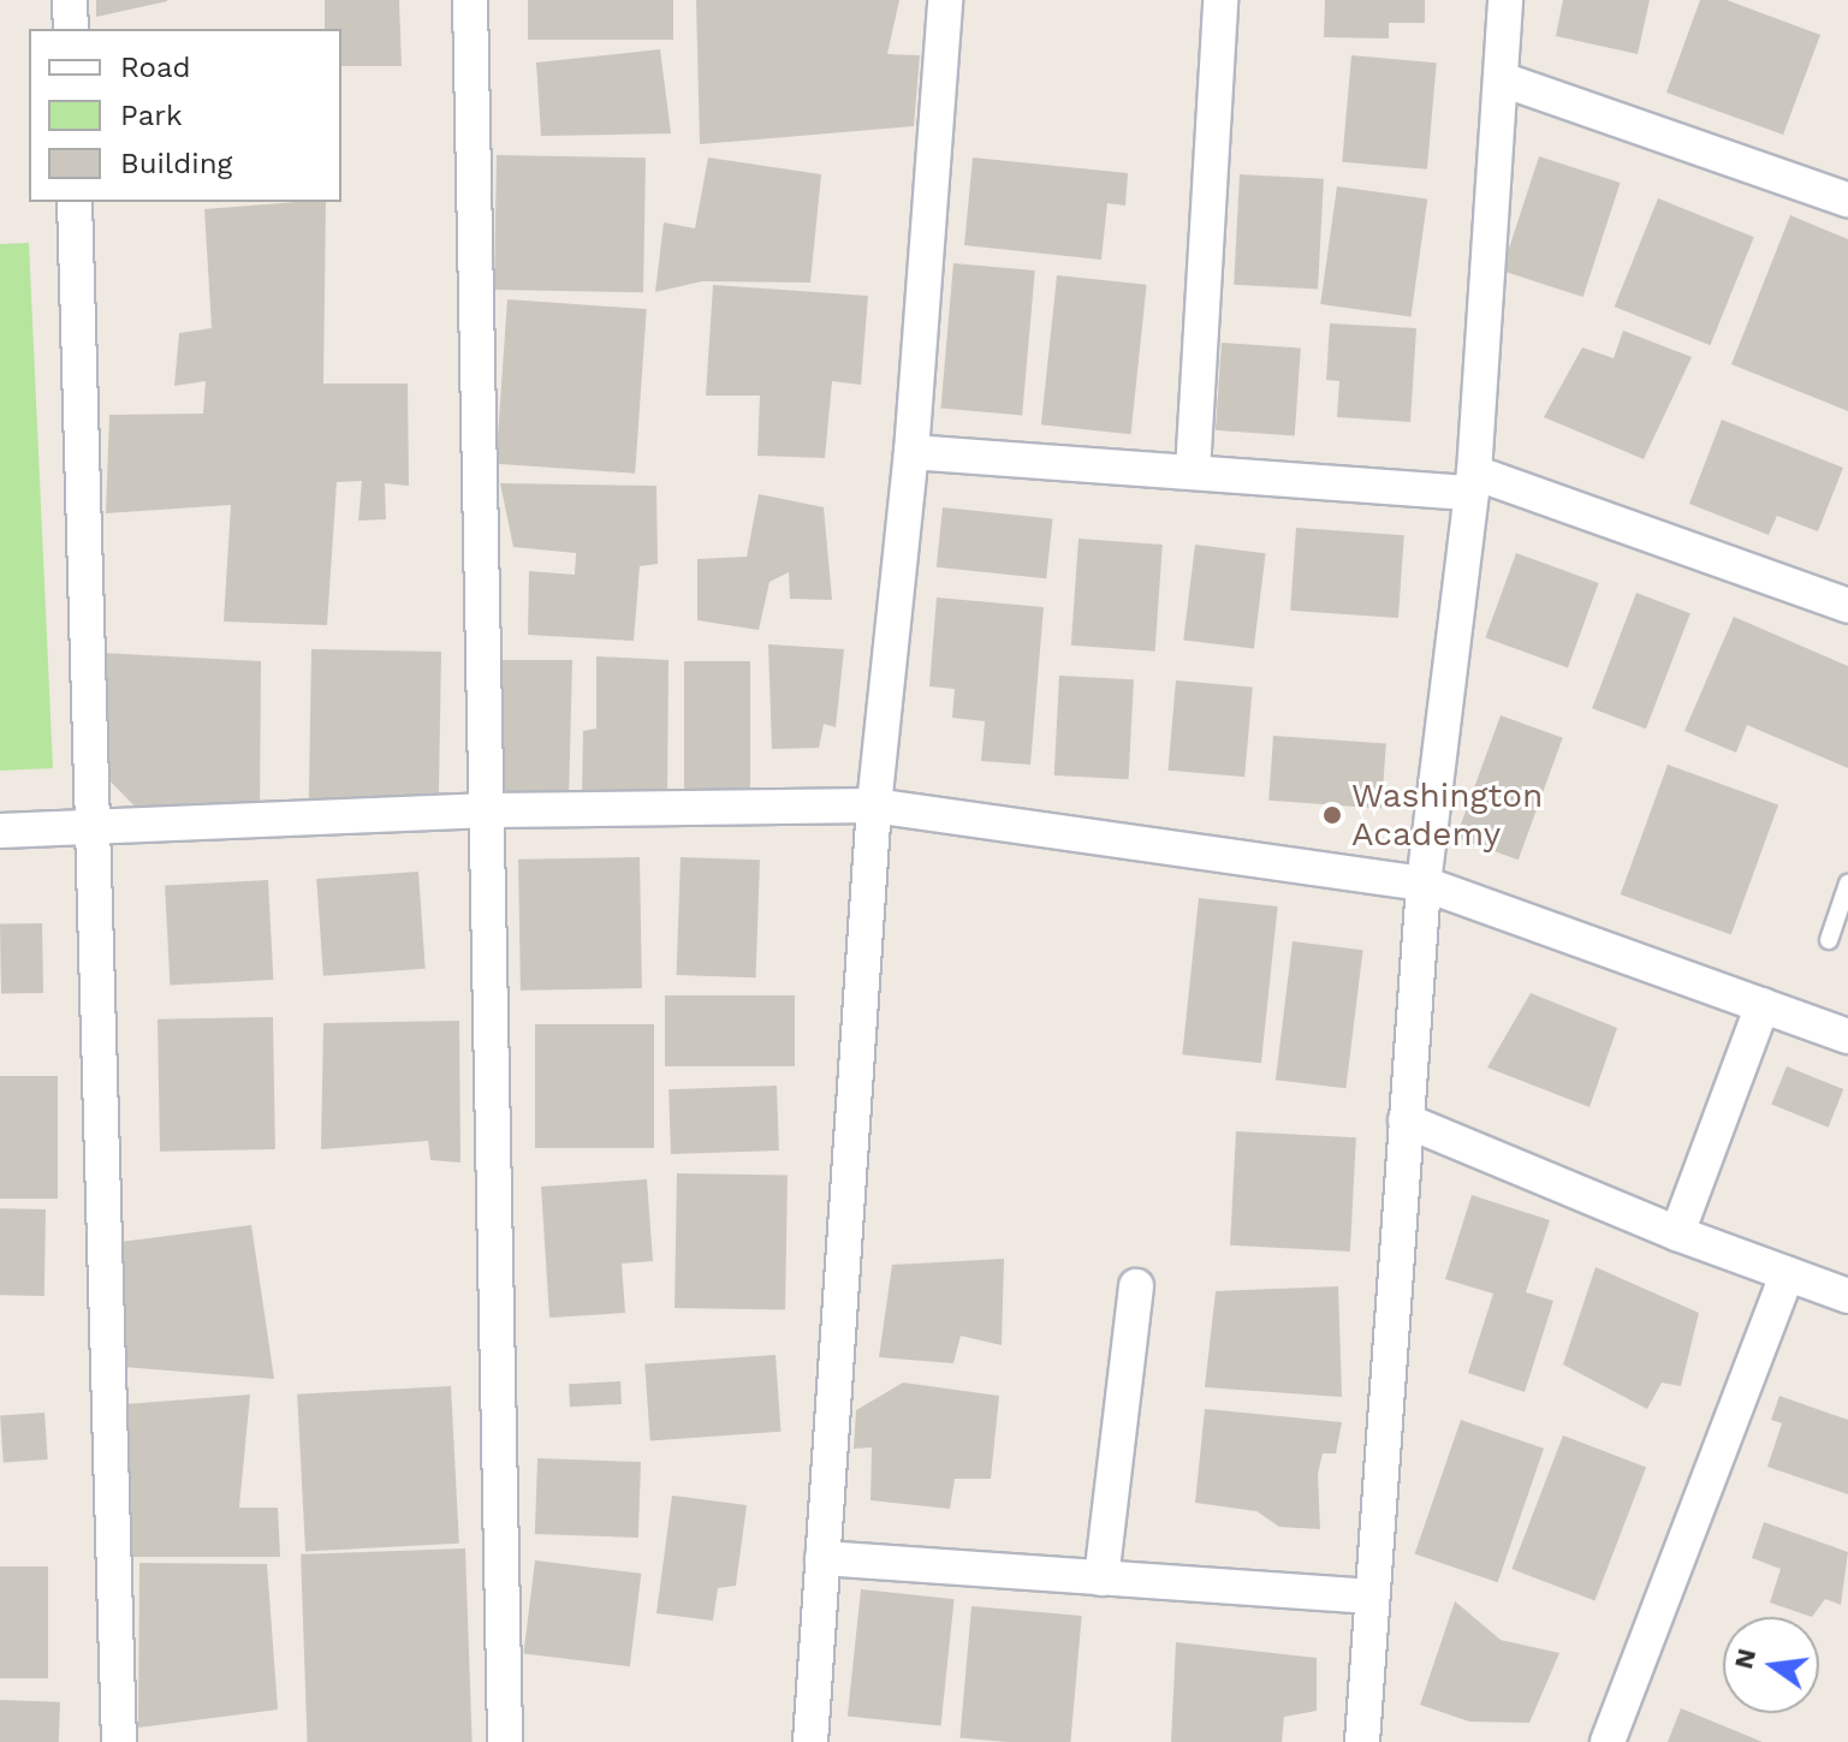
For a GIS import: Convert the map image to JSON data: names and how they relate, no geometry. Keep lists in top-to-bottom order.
{
  "places": ["Washington Academy"],
  "legend": ["Road", "Park", "Building"],
  "north": "left"
}
